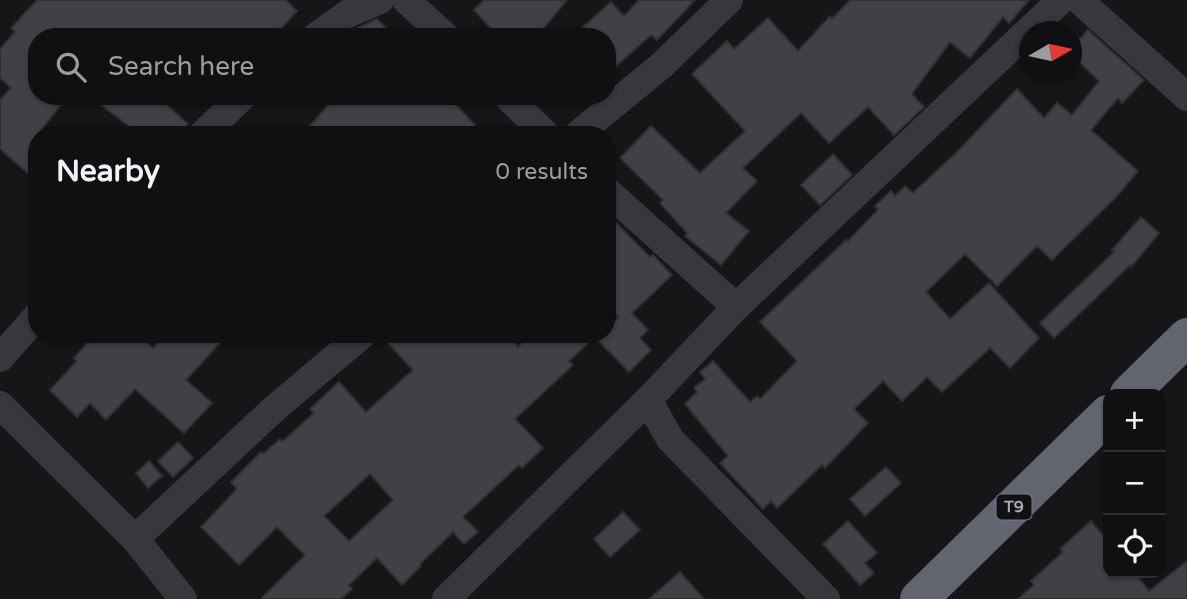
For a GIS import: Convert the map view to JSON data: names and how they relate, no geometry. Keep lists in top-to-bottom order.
{
  "streets": {
    "highway": ["T9"]
  },
  "north": "right",
  "page": {
    "search": "Search here",
    "heading": ["Nearby", "0 results"],
    "map_buttons": ["+", "−"]
  }
}
